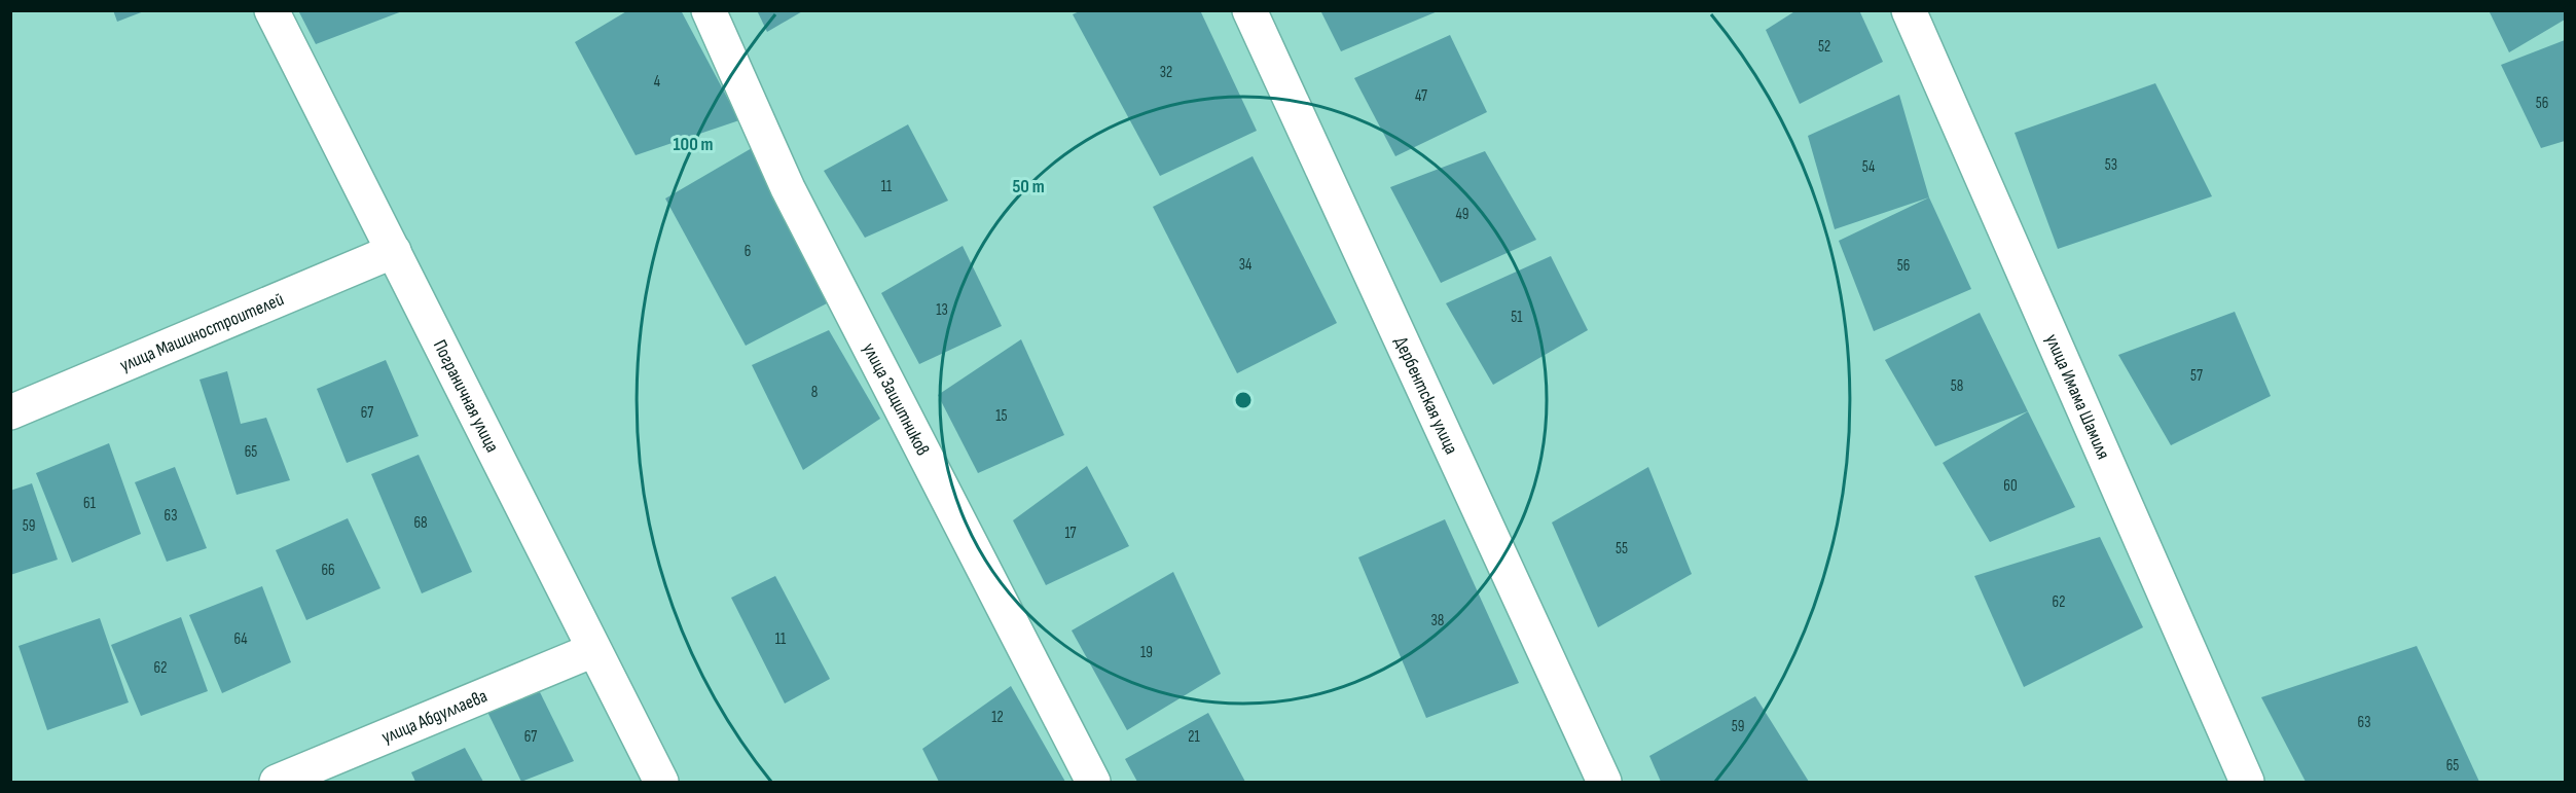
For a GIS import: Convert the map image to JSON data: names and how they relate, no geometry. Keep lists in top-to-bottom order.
{
  "streets": {
    "street": [
      "улица Машиностроителей",
      "Пограничная улица",
      "Дербентская улица",
      "улица Имама Шамиля",
      "улица Защитников",
      "улица Абдуллаева"
    ]
  },
  "crossings": [
    ["улица Машиностроителей", "Пограничная улица"],
    ["Пограничная улица", "улица Абдуллаева"]
  ],
  "house_numbers": [
    "52",
    "32",
    "4",
    "47",
    "56",
    "53",
    "54",
    "11",
    "49",
    "6",
    "34",
    "56",
    "13",
    "51",
    "57",
    "58",
    "8",
    "67",
    "15",
    "65",
    "60",
    "61",
    "63",
    "68",
    "59",
    "17",
    "55",
    "66",
    "62",
    "38",
    "64",
    "11",
    "19",
    "62",
    "12",
    "63",
    "59",
    "67",
    "21",
    "65"
  ],
  "rings": ["100 m", "50 m"]
}
